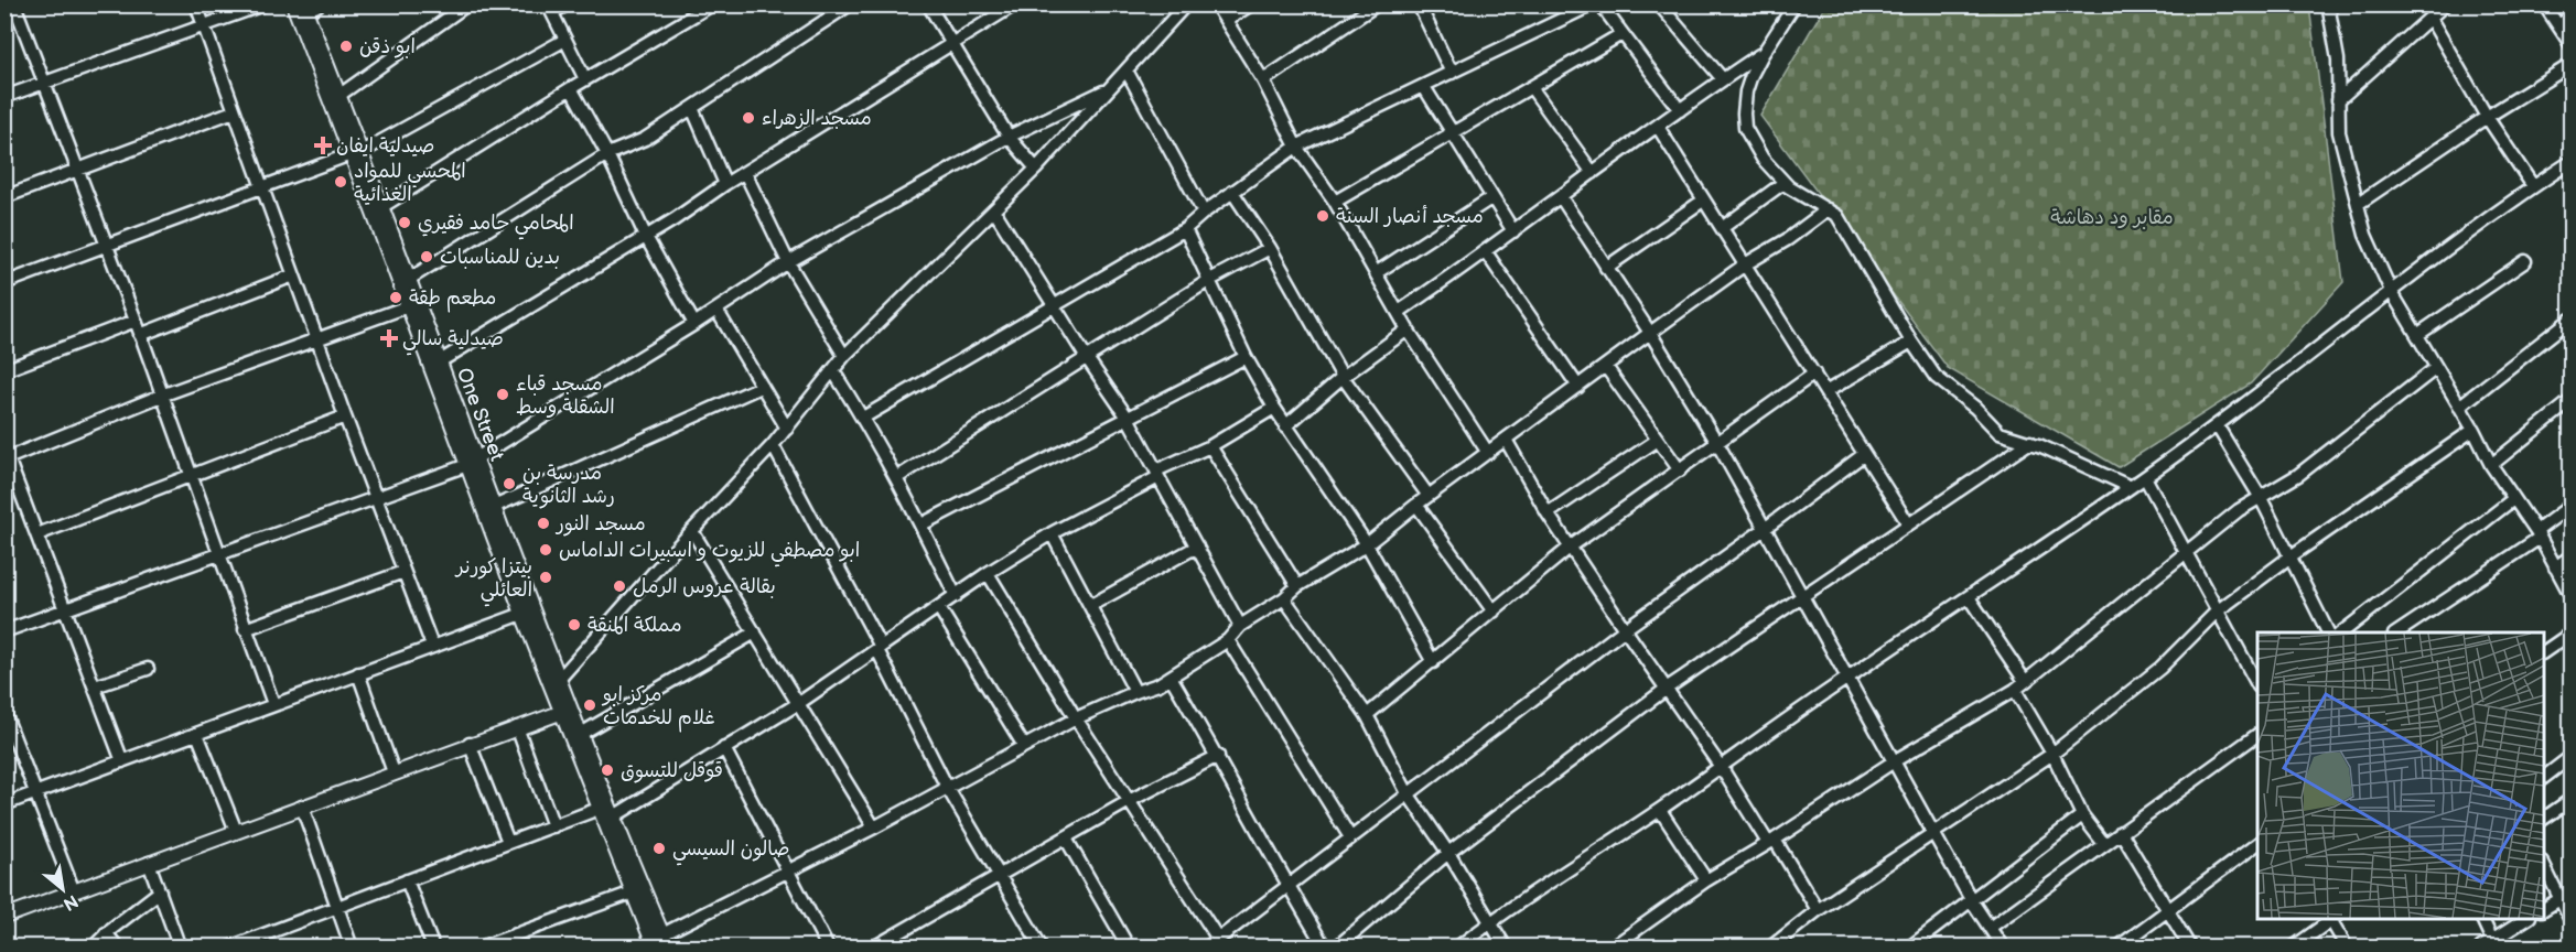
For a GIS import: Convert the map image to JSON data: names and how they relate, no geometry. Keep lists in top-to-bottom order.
{
  "streets": {
    "street": ["One Street"]
  },
  "parks": ["مقابر ود دهاشة"],
  "places": {
    "other": [
      "ابو ذقن",
      "مسجد الزهراء",
      "المحسي للمواد الغذائية",
      "مسجد أنصار السنة",
      "المحامي حامد فقيري",
      "بدين للمناسبات",
      "مطعم طقة",
      "مسجد قباء الشقلة وسط",
      "مدرسة بن رشد الثانوية",
      "مسجد النور",
      "ابو مصطفي للزيوت و اسبيرات الداماس",
      "بيتزا كورنر العائلي",
      "بقالة عروس الرمل",
      "مملكة المنقة",
      "مركز ابو غلام للخدمات",
      "قوقل للتسوق",
      "صالون السيسي"
    ],
    "health": ["صيدلية ايفان", "صيدلية سالي"]
  },
  "north": "bottom right"
}
